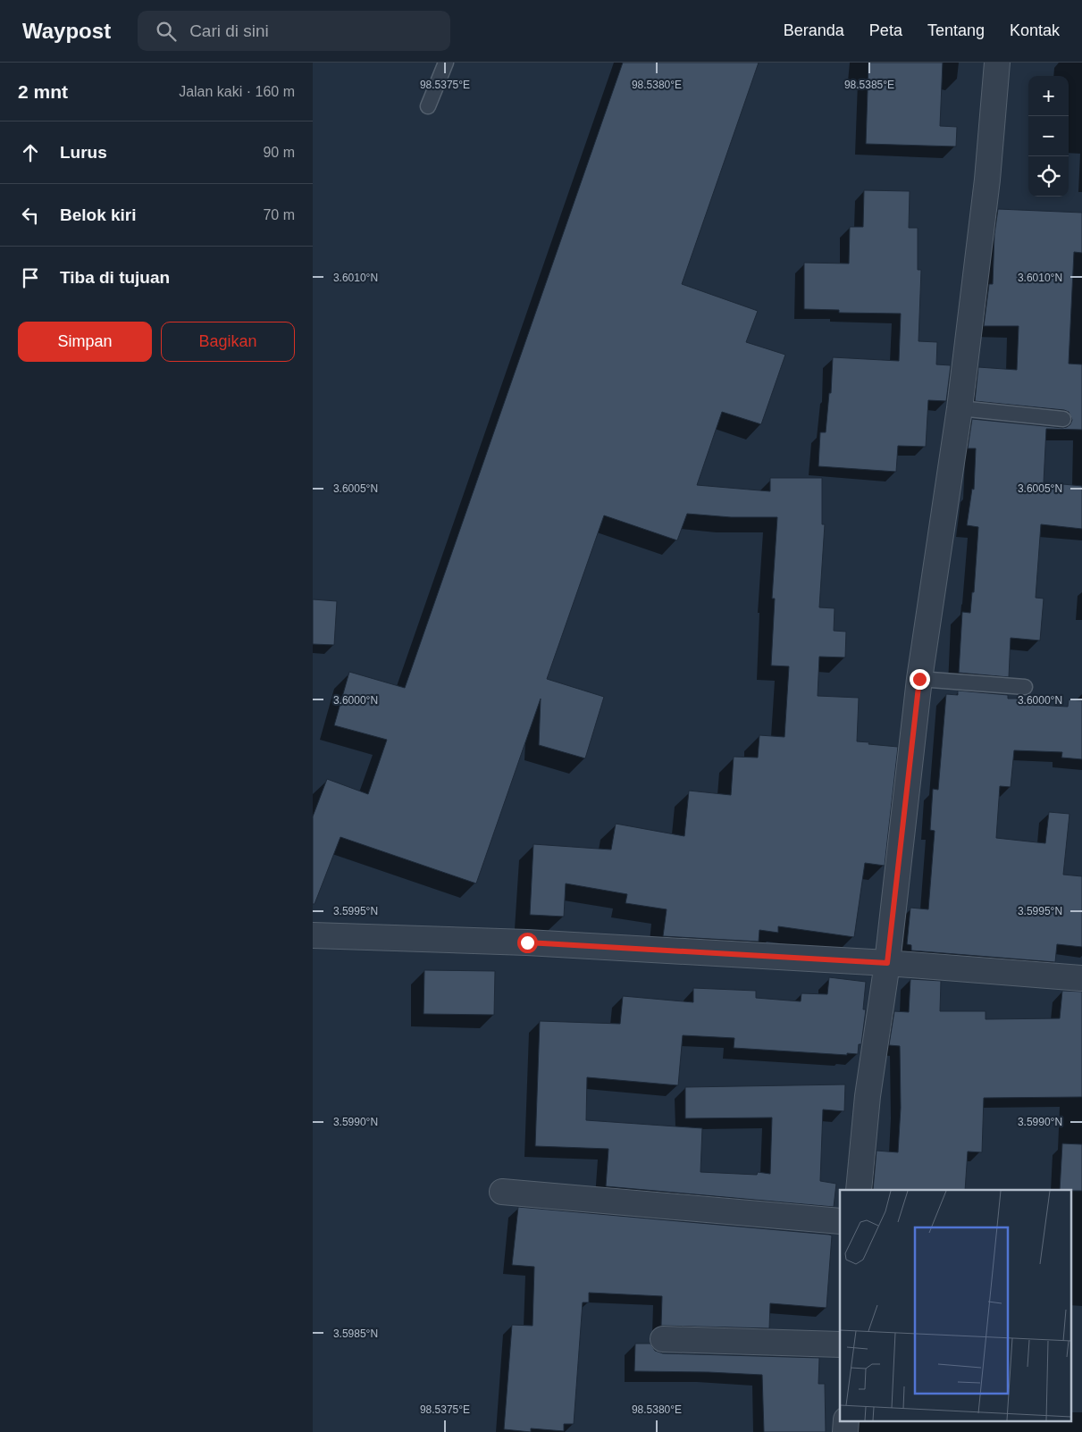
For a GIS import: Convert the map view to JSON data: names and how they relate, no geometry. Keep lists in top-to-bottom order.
{
  "page": {
    "header": "Waypost",
    "search": "Cari di sini",
    "nav": [
      "Beranda",
      "Peta",
      "Tentang",
      "Kontak"
    ],
    "heading": ["2 mnt", "Jalan kaki · 160 m"],
    "map_buttons": ["+", "−"],
    "list": [
      ["Lurus", "90 m"],
      ["Belok kiri", "70 m"],
      "Tiba di tujuan"
    ],
    "buttons": ["Simpan", "Bagikan"]
  },
  "coordinates": [
    "98.5375°E",
    "98.5380°E",
    "98.5385°E",
    "3.6010°N",
    "3.6005°N",
    "3.6000°N",
    "3.5995°N",
    "3.5990°N",
    "3.5985°N"
  ]
}
